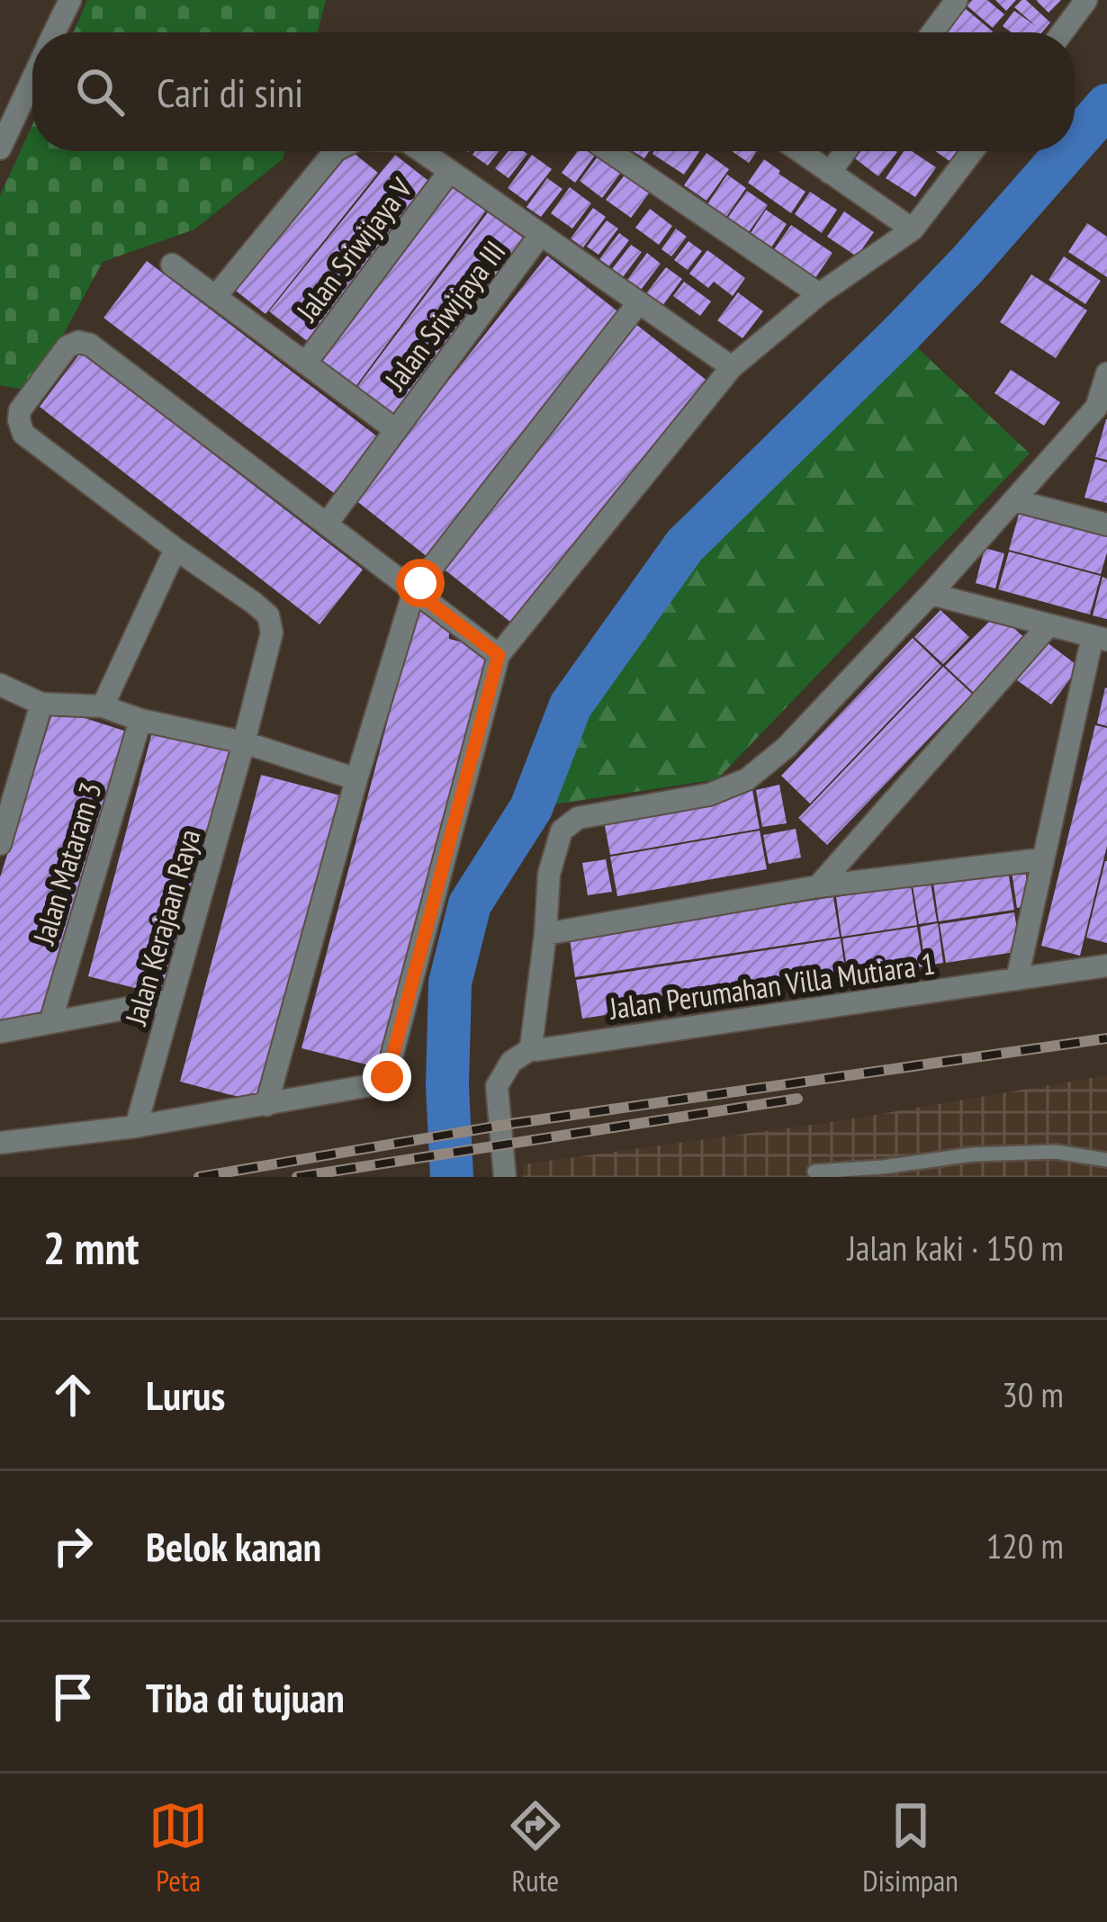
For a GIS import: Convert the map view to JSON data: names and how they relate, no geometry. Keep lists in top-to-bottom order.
{
  "streets": {
    "street": [
      "Jalan Sriwijaya V",
      "Jalan Sriwijaya III",
      "Jalan Mataram 3",
      "Jalan Kerajaan Raya",
      "Jalan Perumahan Villa Mutiara 1"
    ]
  },
  "page": {
    "search": "Cari di sini",
    "heading": ["2 mnt", "Jalan kaki · 150 m"],
    "list": [
      ["Lurus", "30 m"],
      ["Belok kanan", "120 m"],
      "Tiba di tujuan"
    ],
    "nav": ["Peta", "Rute", "Disimpan"]
  }
}
